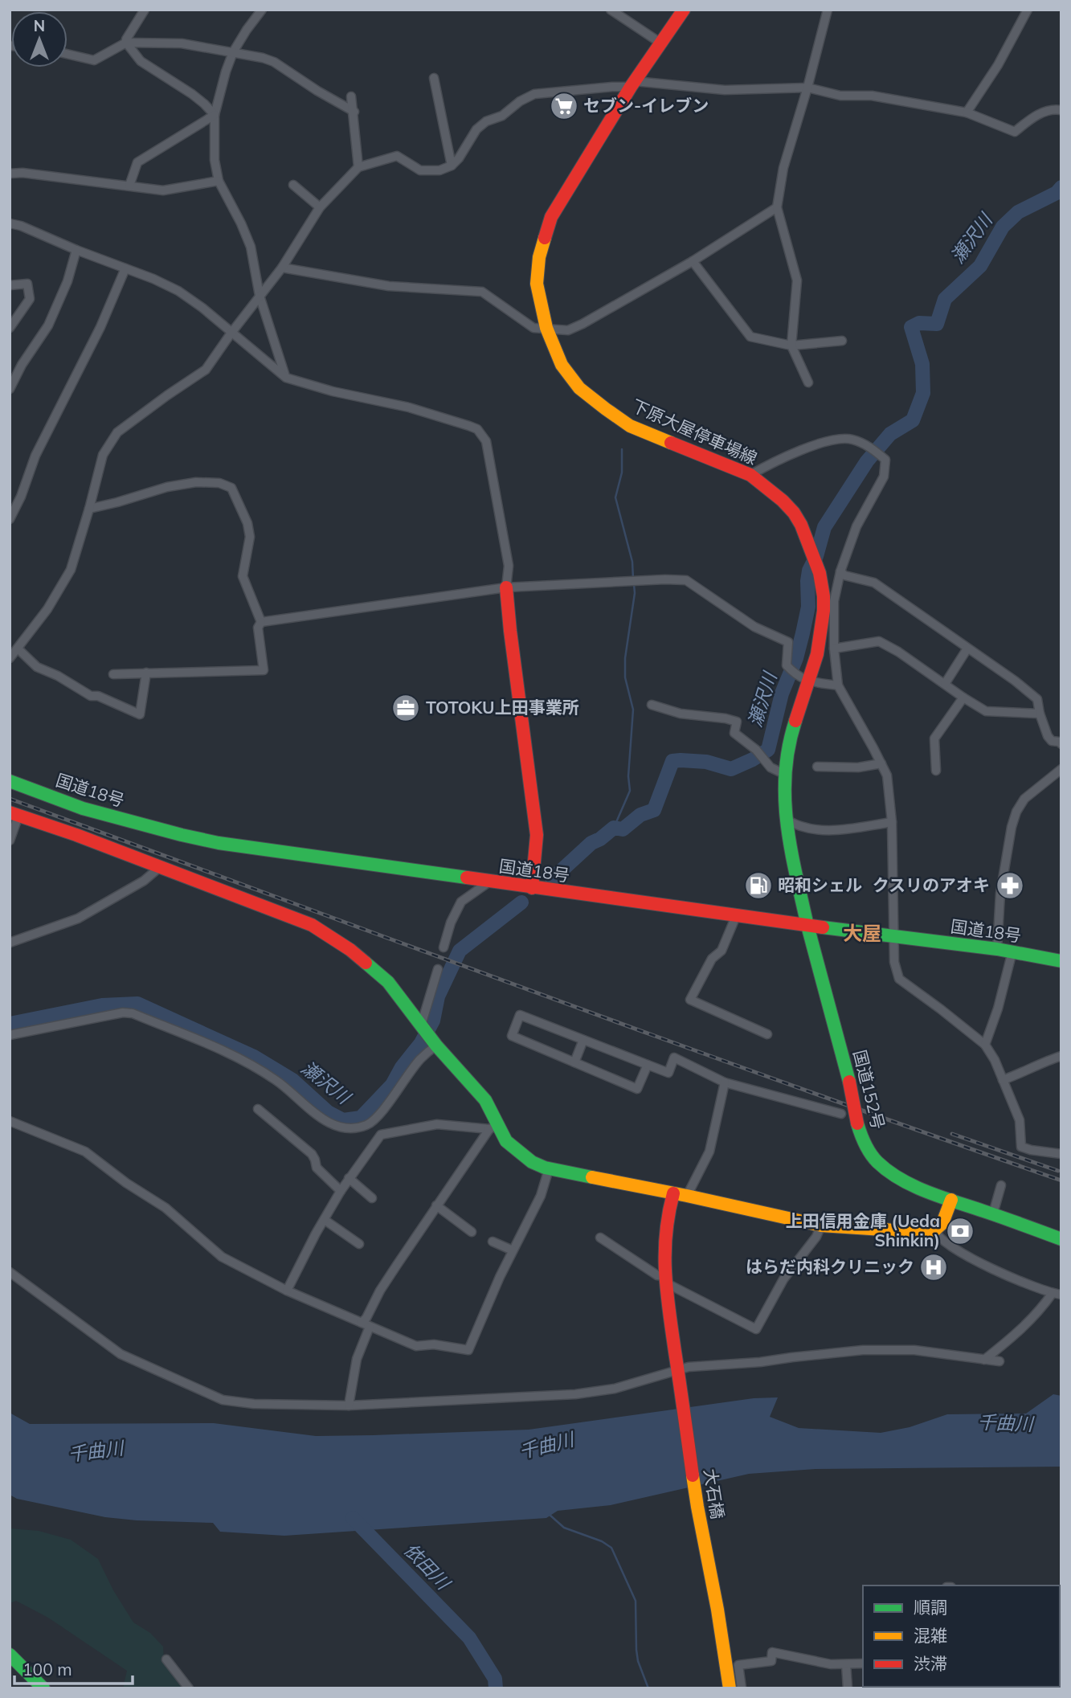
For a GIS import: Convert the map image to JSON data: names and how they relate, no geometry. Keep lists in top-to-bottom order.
{
  "streets": {
    "main road": [
      "下原大屋停車場線",
      "国道18号",
      "国道152号",
      "大石橋"
    ]
  },
  "crossings": [
    ["下原大屋停車場線", "国道18号"],
    ["下原大屋停車場線", "国道152号"],
    ["国道18号", "国道152号"]
  ],
  "districts": ["大屋"],
  "water": ["瀬沢川", "千曲川", "依田川"],
  "places": {
    "supermarket": ["セブン-イレブン"],
    "office": ["TOTOKU上田事業所"],
    "fuel station": ["昭和シェル"],
    "pharmacy": ["クスリのアオキ"],
    "bank": ["上田信用金庫 (Ueda Shinkin)"],
    "hospital": ["はらだ内科クリニック"]
  },
  "legend": ["順調", "混雑", "渋滞"],
  "scale_bar": "100 m",
  "north": "top"
}
